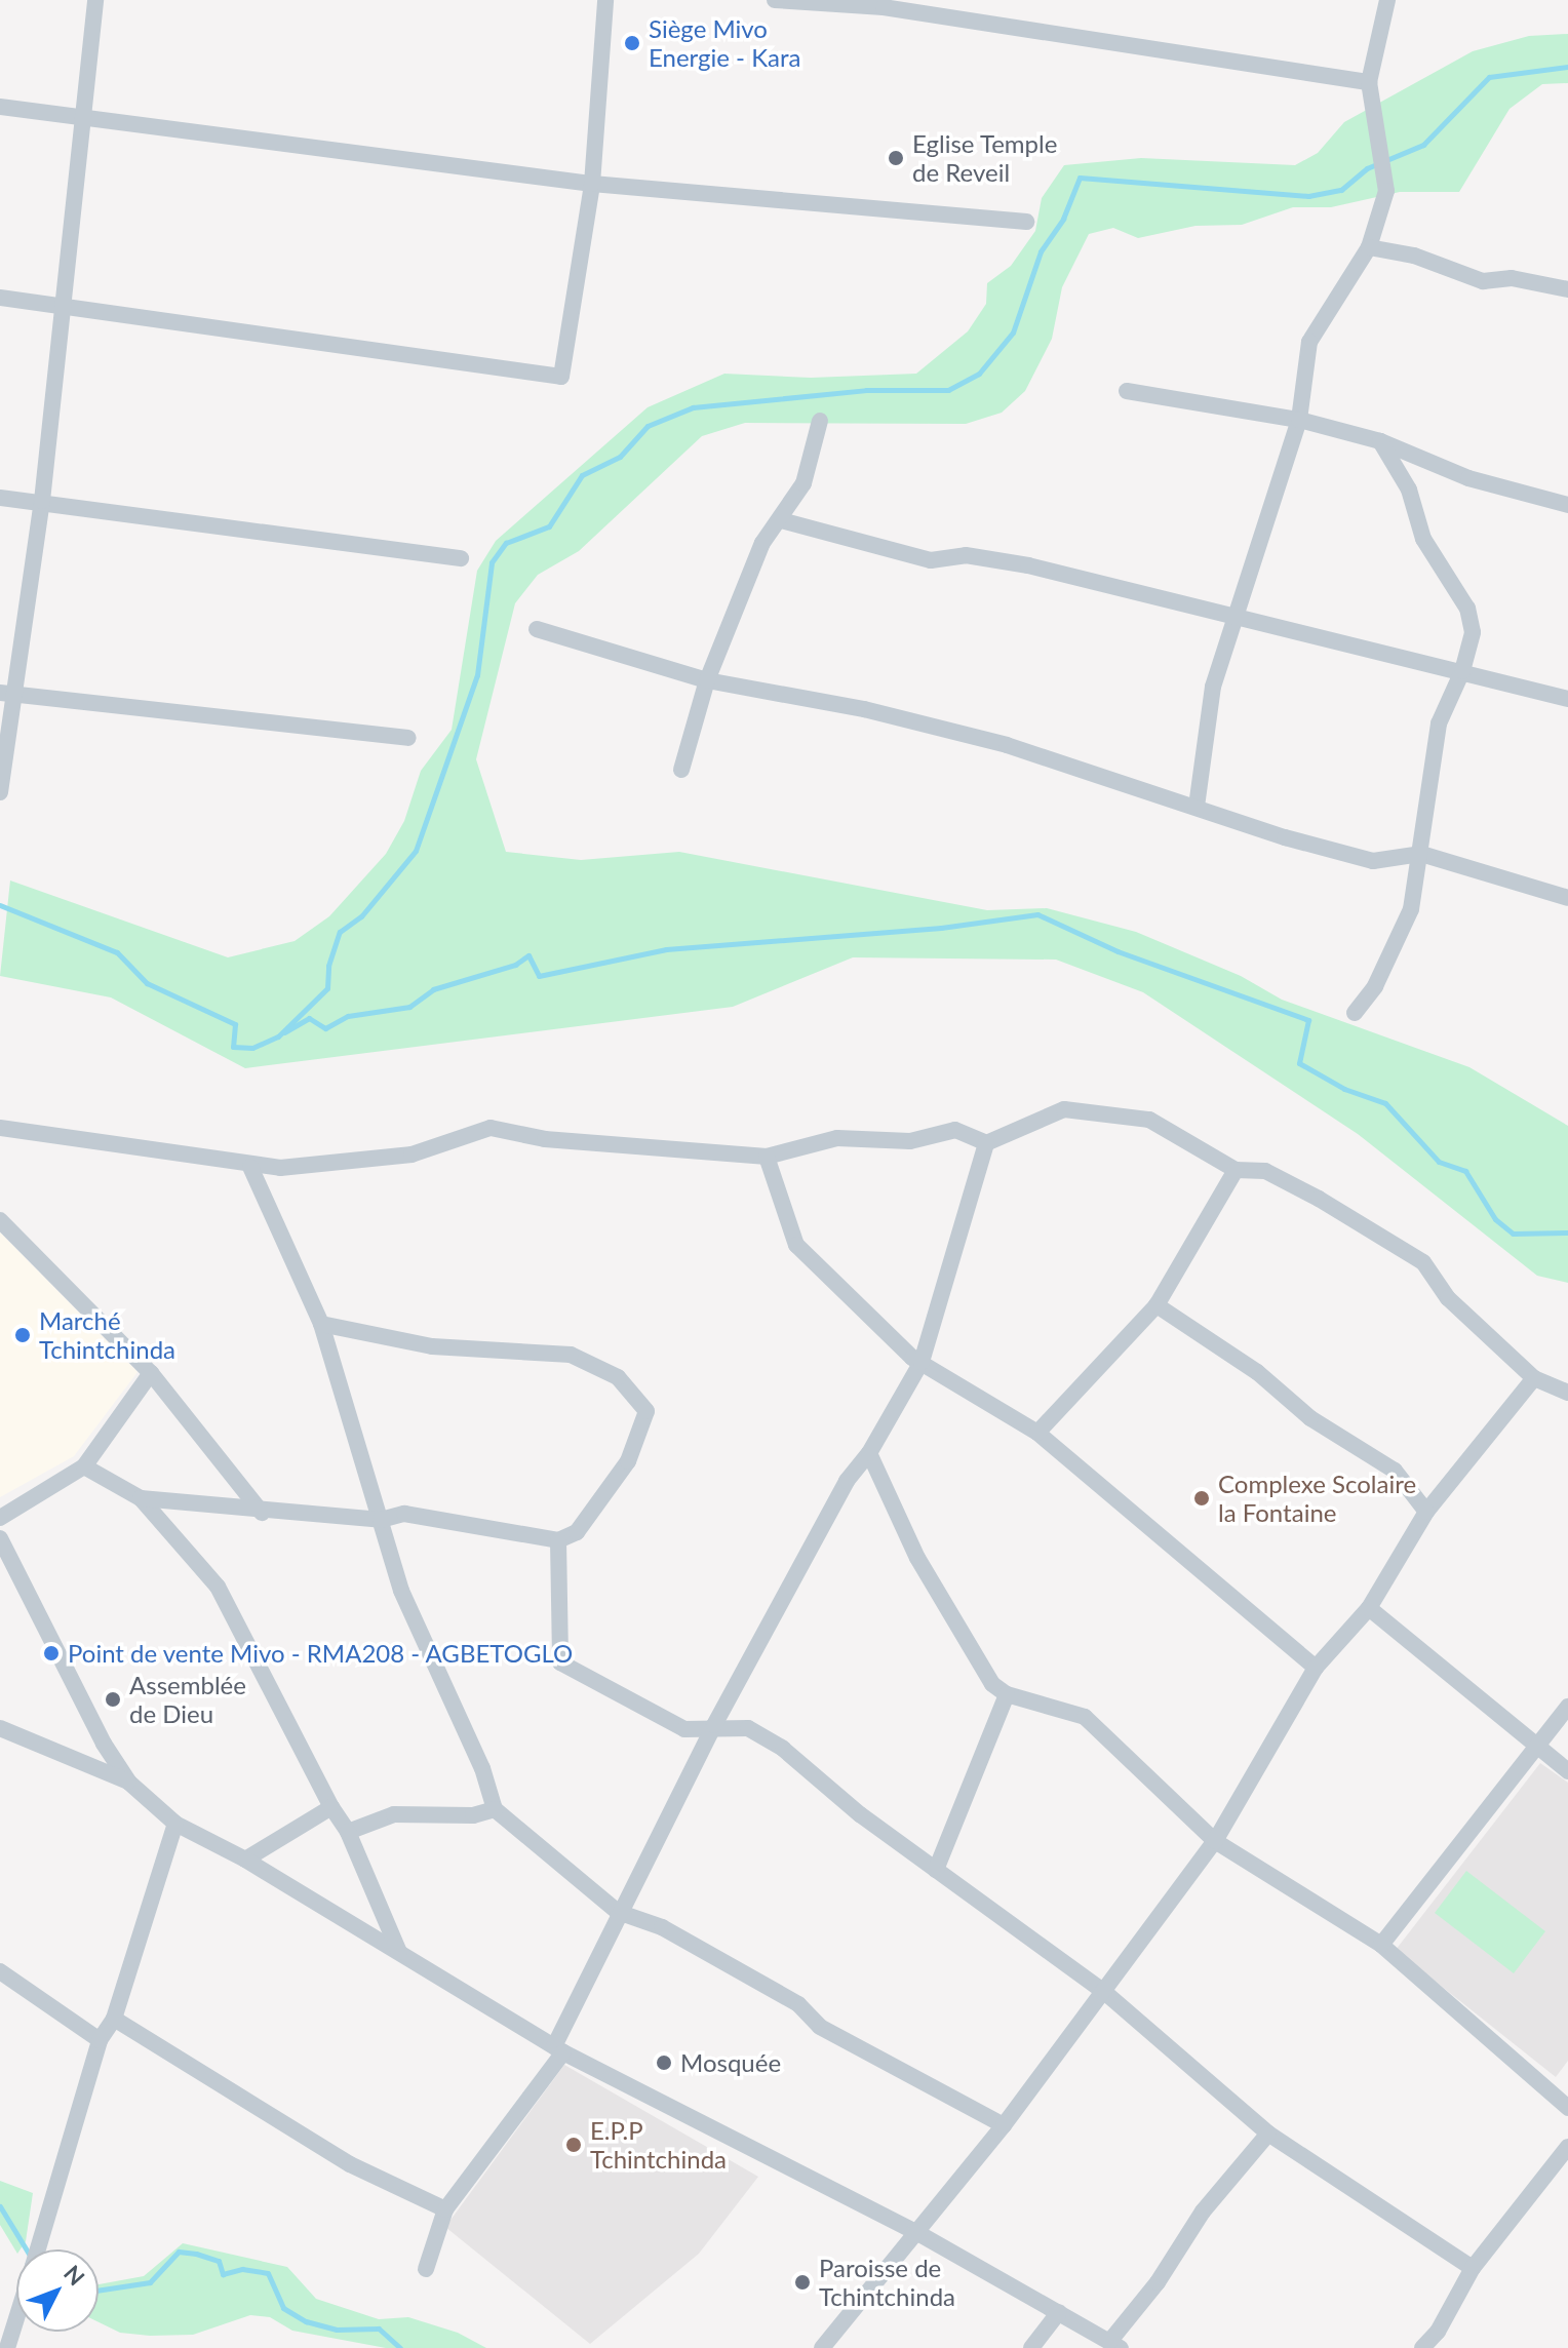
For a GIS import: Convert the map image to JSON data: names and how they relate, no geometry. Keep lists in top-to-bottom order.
{
  "places": [
    "Siège Mivo Energie - Kara",
    "Eglise Temple de Reveil",
    "Marché Tchintchinda",
    "Complexe Scolaire la Fontaine",
    "Point de vente Mivo - RMA208 - AGBETOGLO",
    "Assemblée de Dieu",
    "Mosquée",
    "E.P.P Tchintchinda",
    "Paroisse de Tchintchinda"
  ],
  "north": "top right"
}
